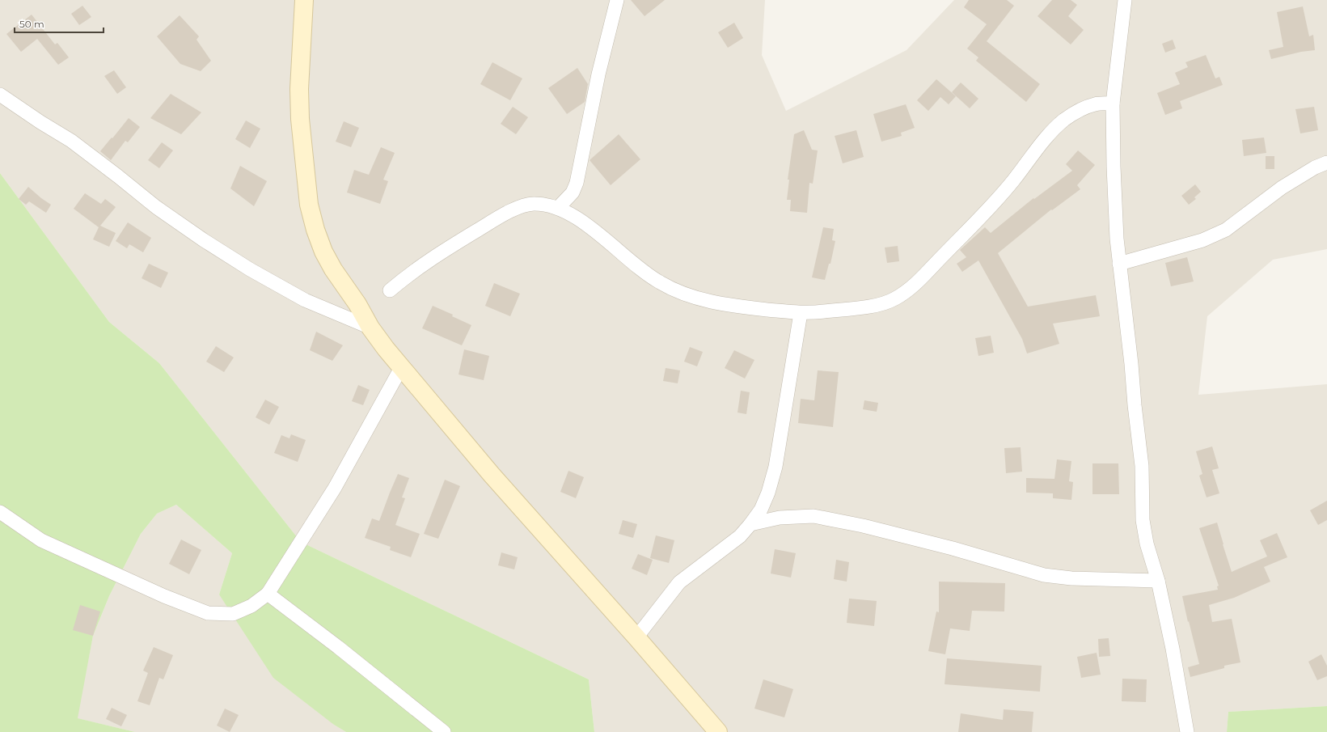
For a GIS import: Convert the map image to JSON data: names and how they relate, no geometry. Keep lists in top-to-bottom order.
{
  "scale_bar": "50 m"
}
